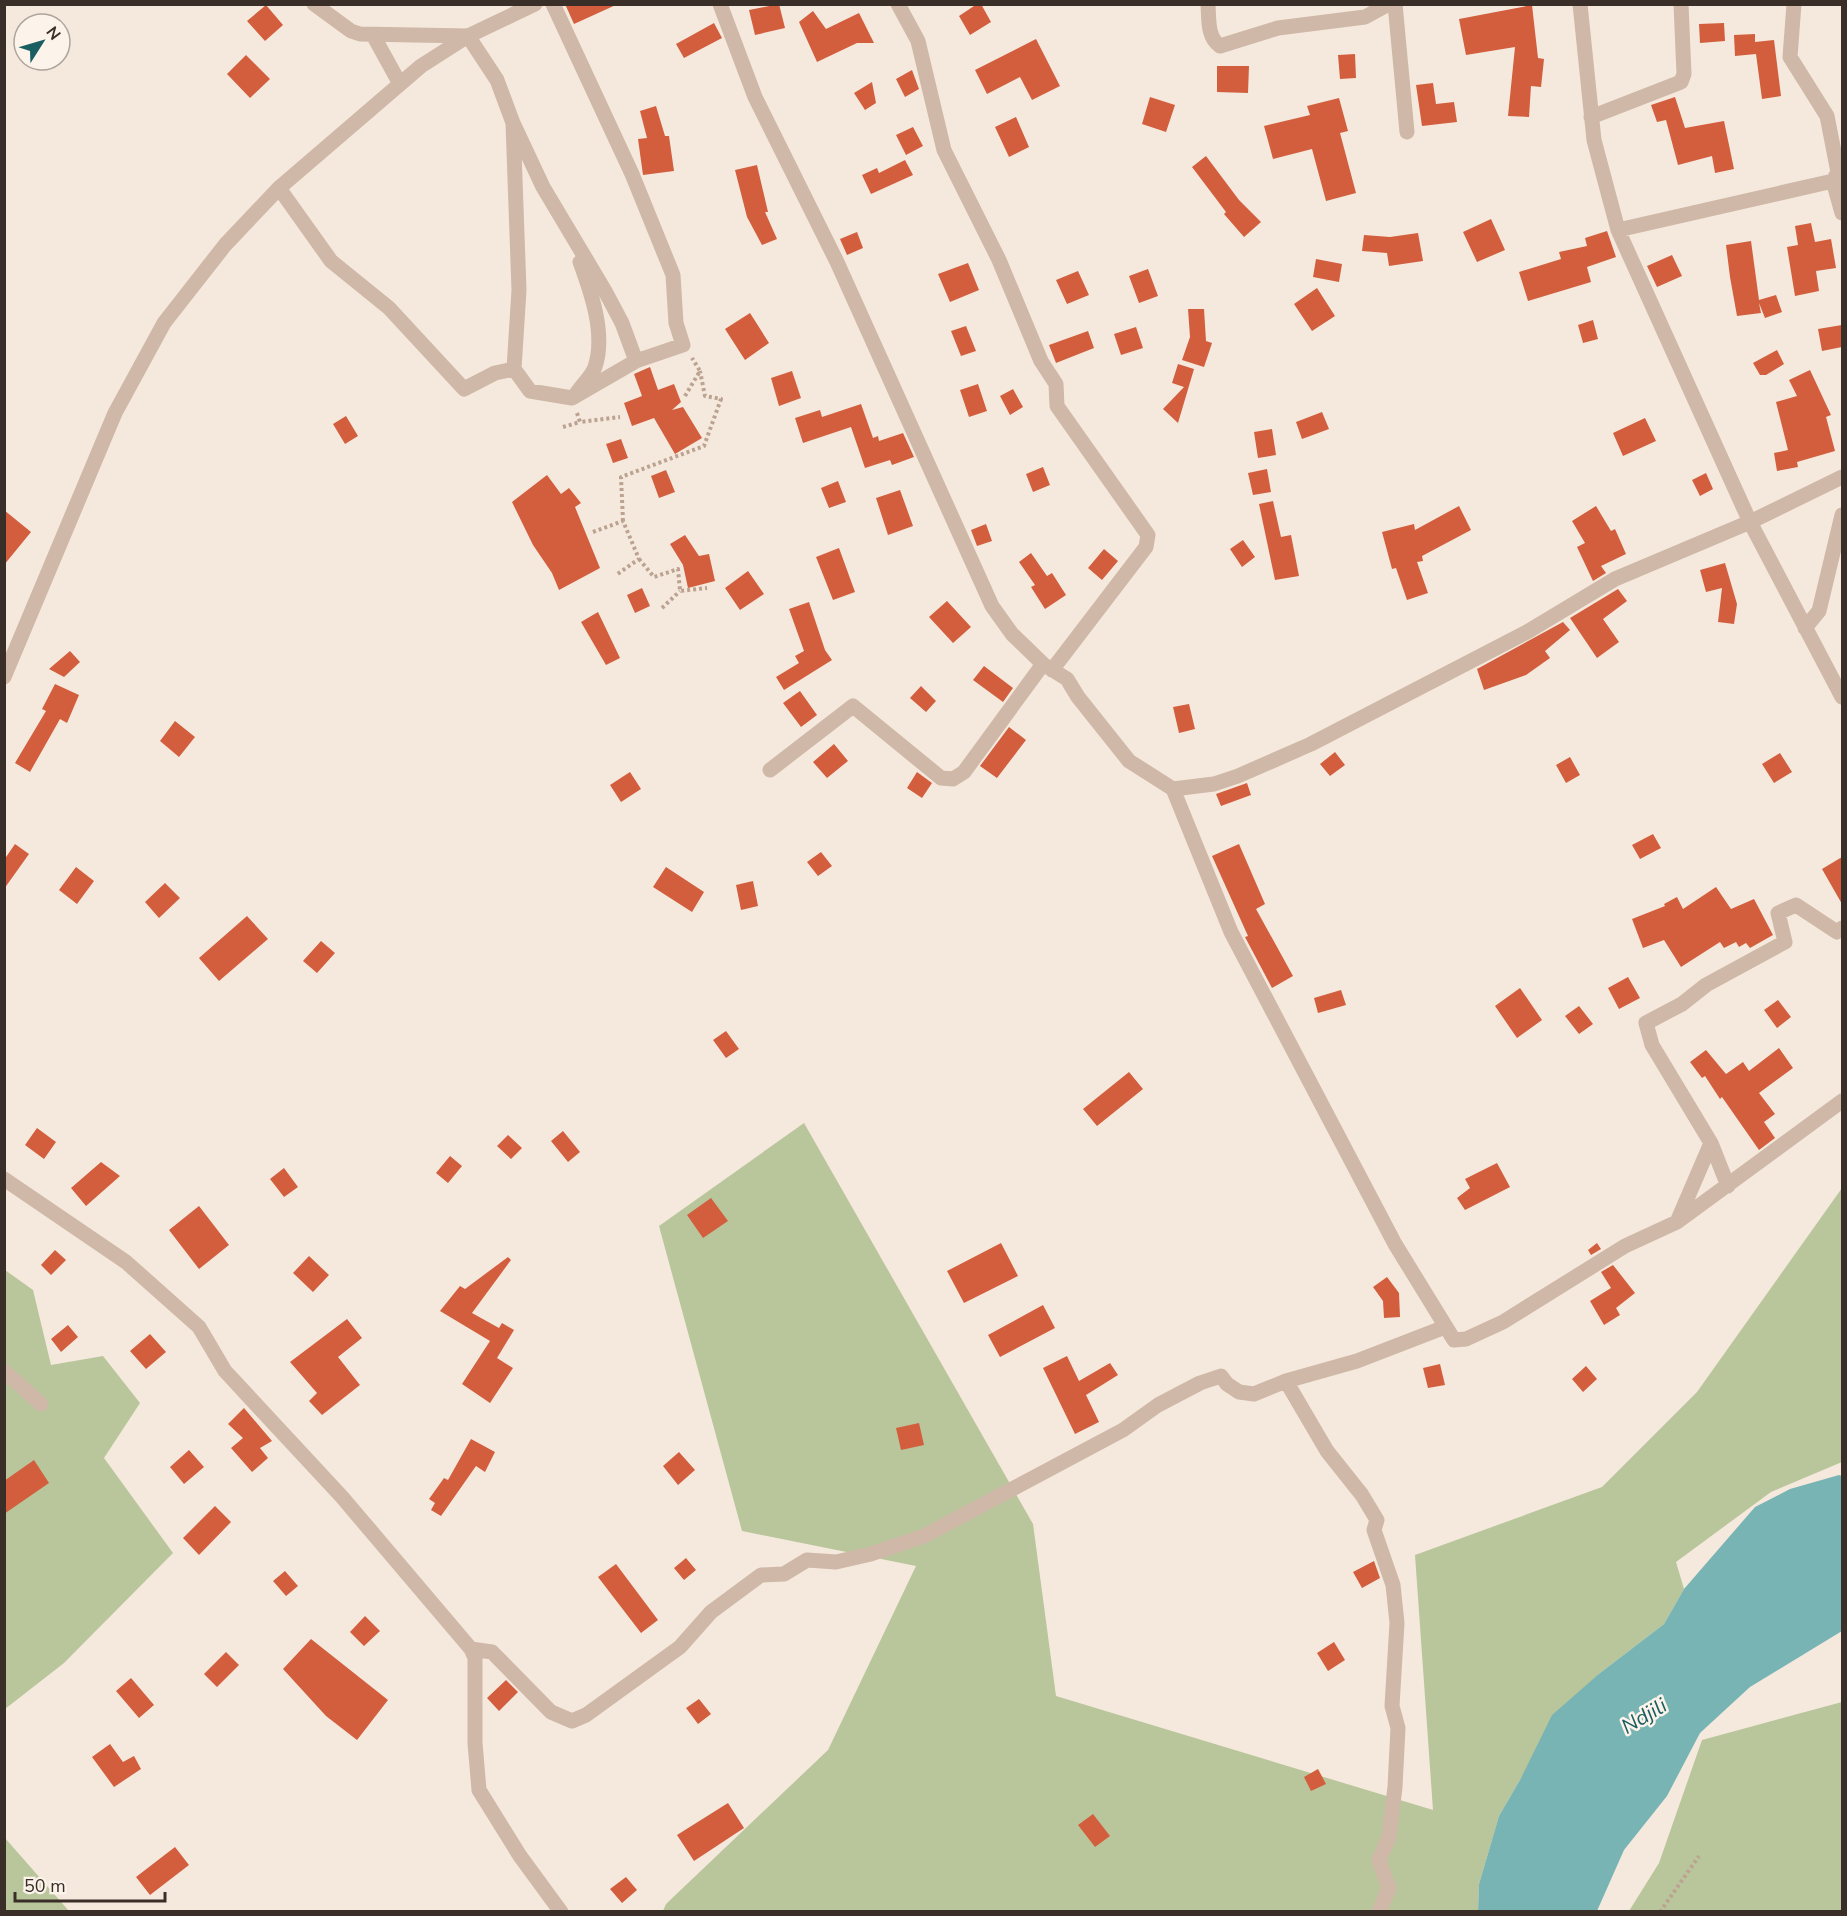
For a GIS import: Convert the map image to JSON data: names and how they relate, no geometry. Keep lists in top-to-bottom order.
{
  "water": ["Ndjili"],
  "scale_bar": "50 m",
  "north": "top right"
}
